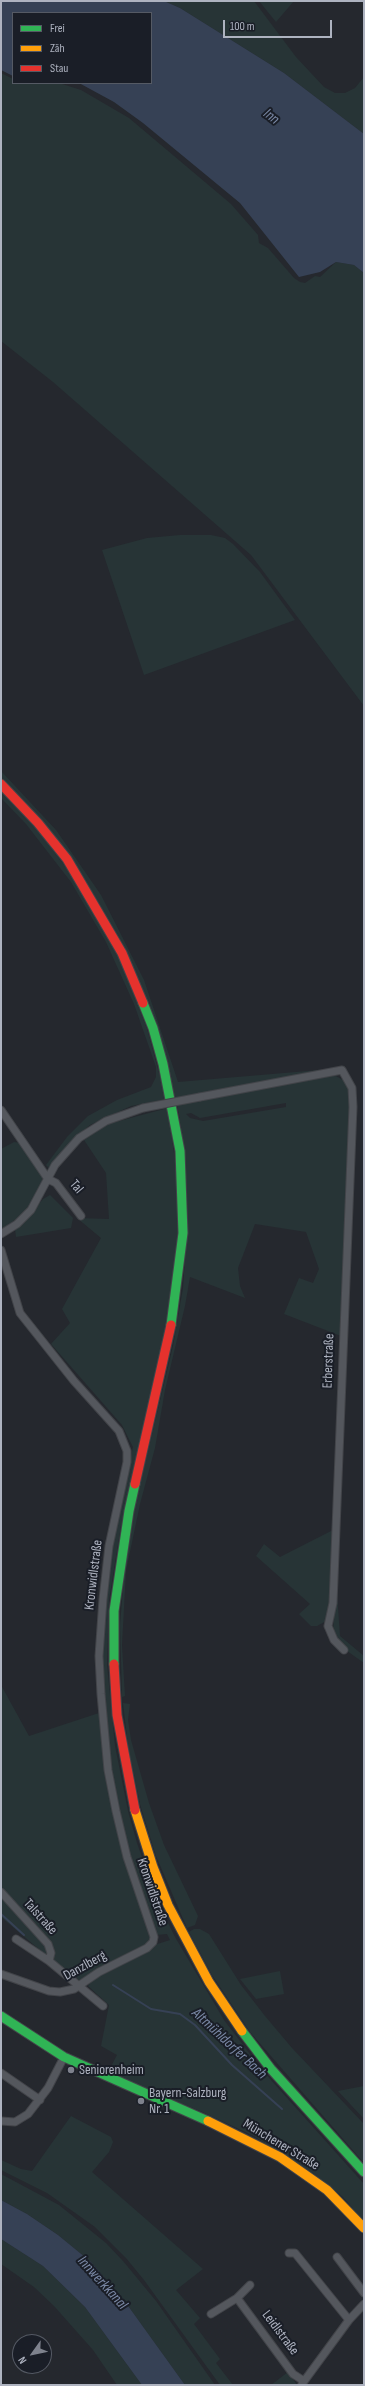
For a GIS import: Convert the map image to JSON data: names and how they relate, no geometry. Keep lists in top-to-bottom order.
{
  "streets": {
    "main road": ["Münchener Straße"],
    "street": [
      "Tal",
      "Erberstraße",
      "Kronwidlstraße",
      "Talstraße",
      "Danzlberg",
      "Leidlstraße"
    ]
  },
  "crossings": [
    ["Tal", "Erberstraße"],
    ["Kronwidlstraße", "Danzlberg"],
    ["Talstraße", "Danzlberg"]
  ],
  "water": ["Inn", "Altmühldorfer Bach", "Innwerkkanal"],
  "places": ["Seniorenheim", "Bayern-Salzburg Nr. 1"],
  "legend": ["Frei", "Zäh", "Stau"],
  "scale_bar": "100 m",
  "north": "bottom left"
}
